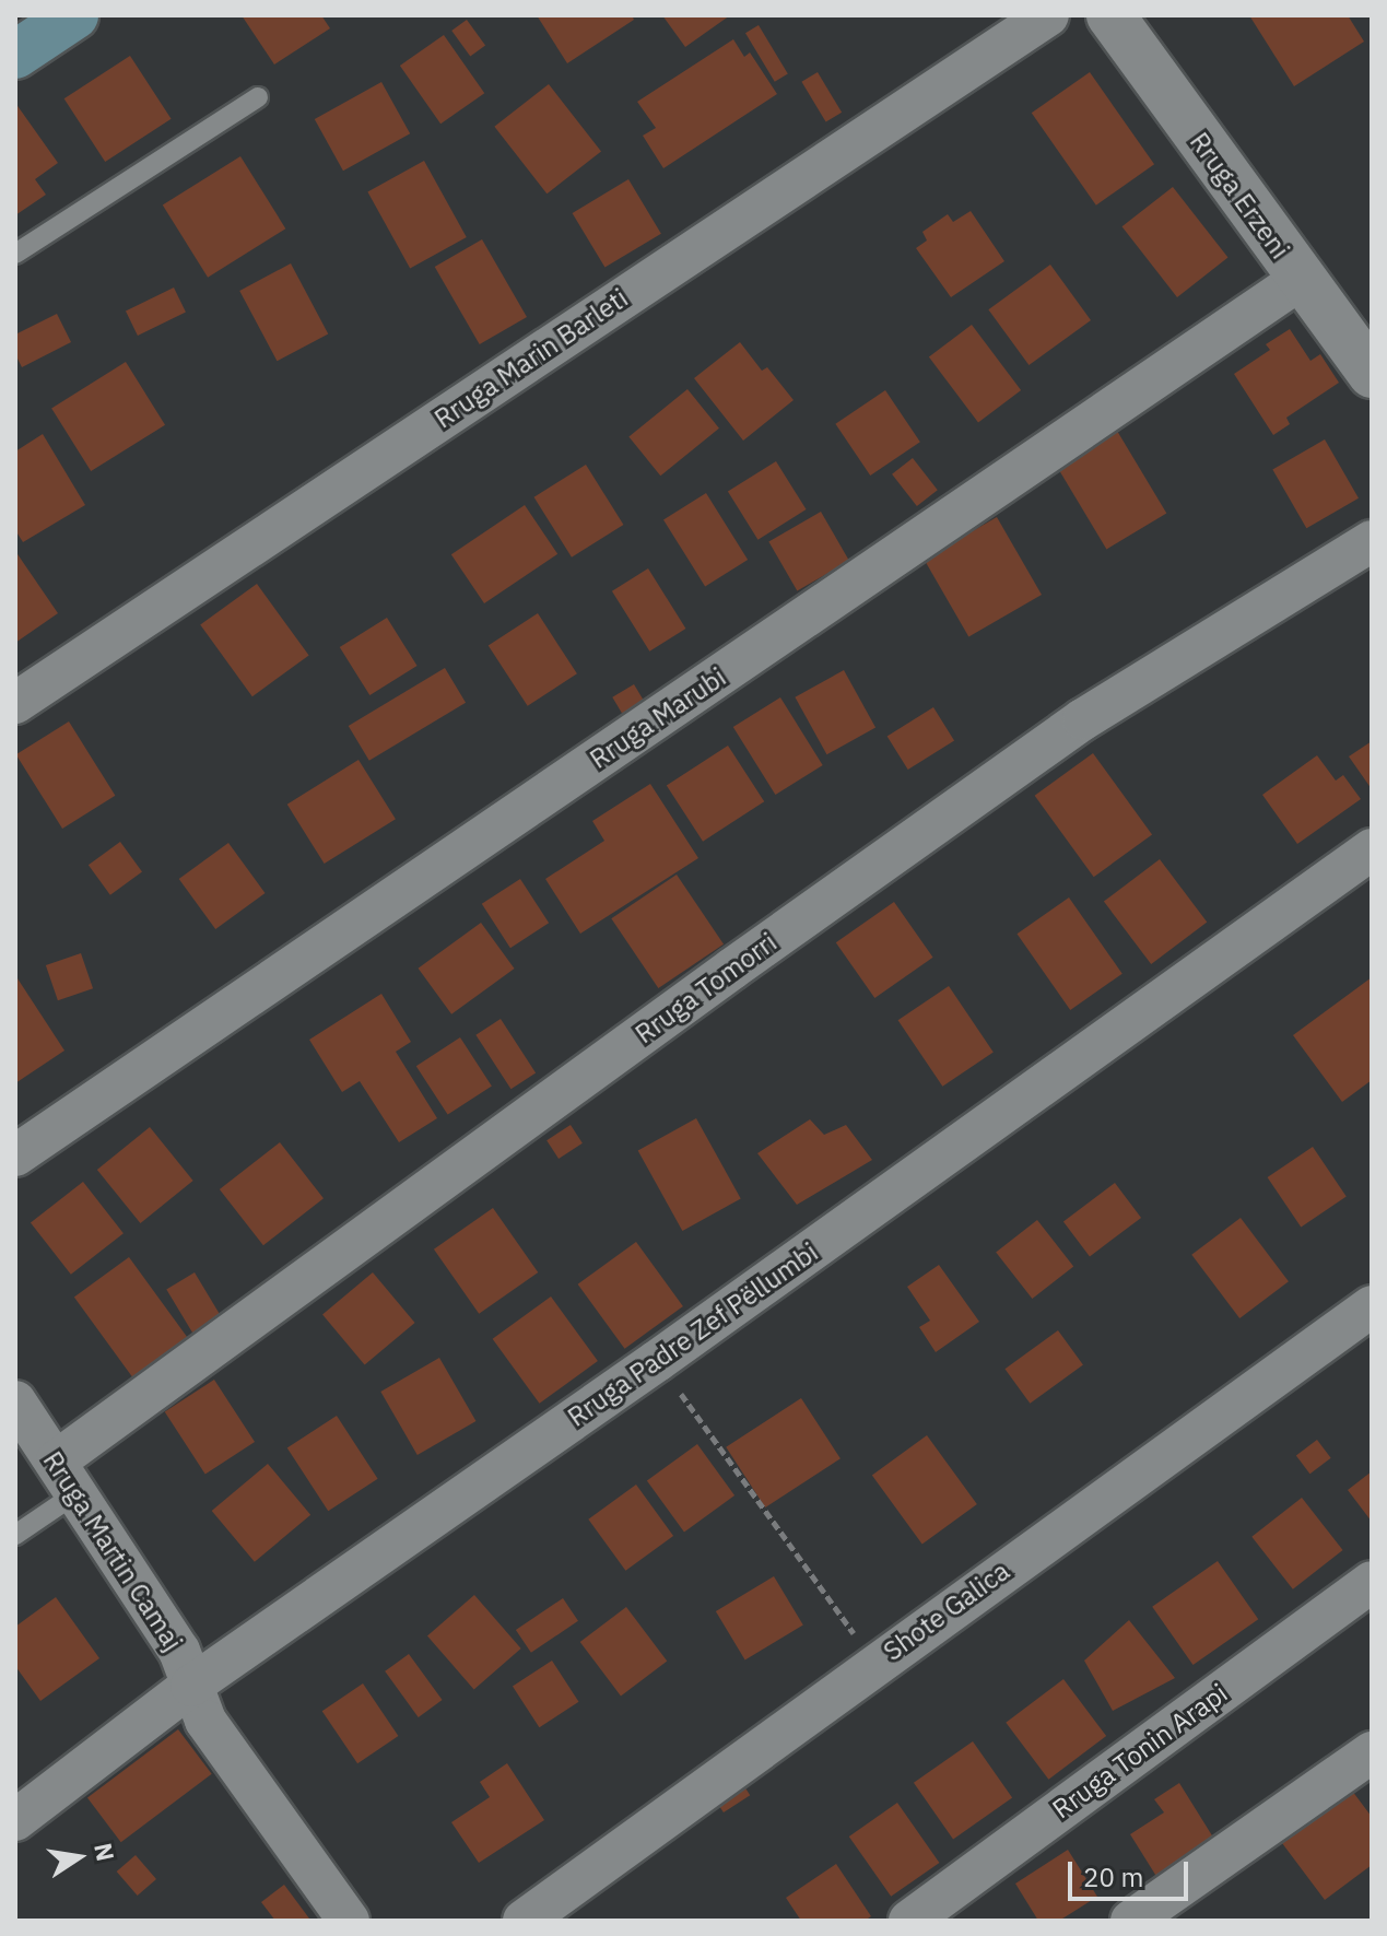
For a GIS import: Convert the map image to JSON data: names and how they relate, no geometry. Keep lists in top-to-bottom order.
{
  "streets": {
    "street": [
      "Rruga Erzeni",
      "Rruga Marin Barleti",
      "Rruga Marubi",
      "Rruga Tomorri",
      "Rruga Padre Zef Pëllumbi",
      "Rruga Martin Camaj",
      "Shote Galica",
      "Rruga Tonin Arapi"
    ]
  },
  "crossings": [
    ["Rruga Erzeni", "Rruga Marubi"],
    ["Rruga Tomorri", "Rruga Martin Camaj"],
    ["Rruga Padre Zef Pëllumbi", "Rruga Martin Camaj"]
  ],
  "scale_bar": "20 m",
  "north": "right"
}
